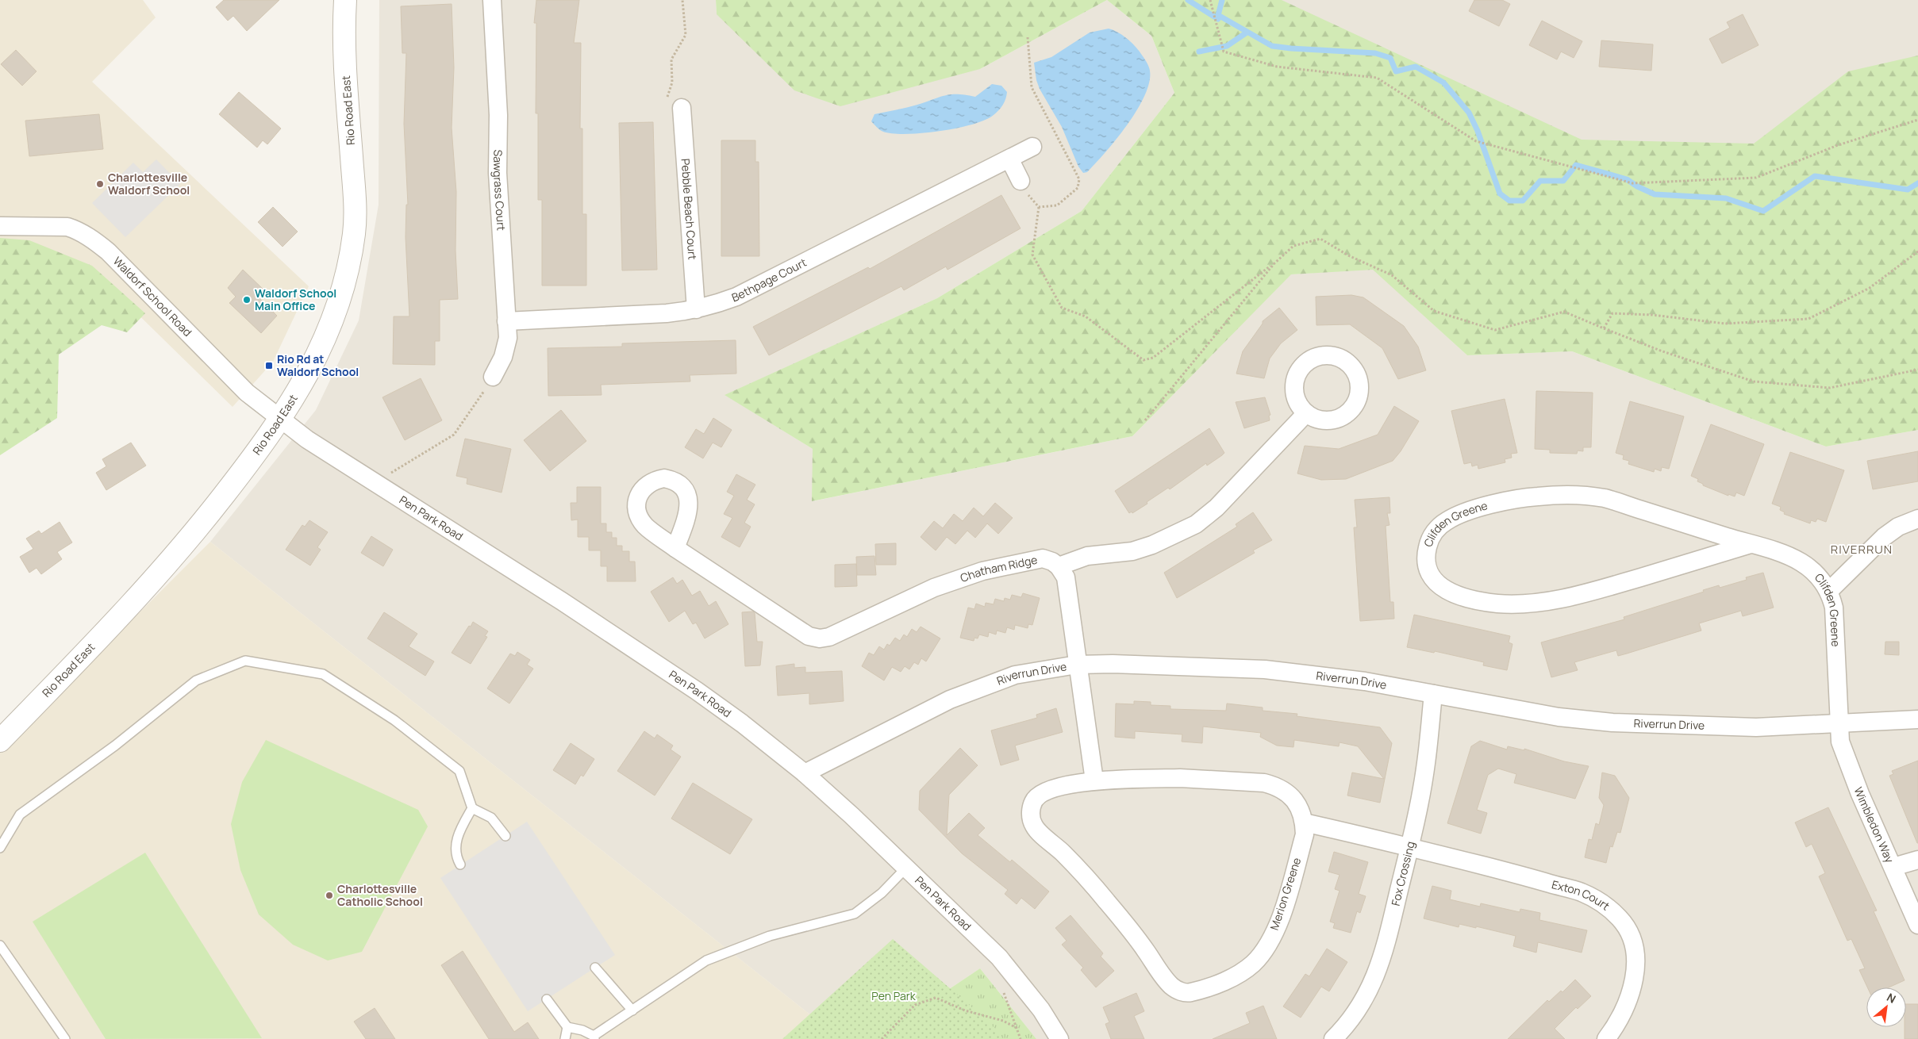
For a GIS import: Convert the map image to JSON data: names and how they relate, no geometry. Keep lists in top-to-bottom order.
{
  "streets": {
    "street": [
      "Rio Road East",
      "Sawgrass Court",
      "Pebble Beach Court",
      "Bethpage Court",
      "Waldorf School Road",
      "Pen Park Road",
      "Clifden Greene",
      "Chatham Ridge",
      "Riverrun Drive",
      "Wimbledon Way",
      "Fox Crossing",
      "Merion Greene",
      "Exton Court"
    ]
  },
  "crossings": [
    ["Rio Road East", "Waldorf School Road"],
    ["Rio Road East", "Pen Park Road"],
    ["Sawgrass Court", "Bethpage Court"],
    ["Pebble Beach Court", "Bethpage Court"],
    ["Waldorf School Road", "Pen Park Road"],
    ["Pen Park Road", "Riverrun Drive"],
    ["Clifden Greene", "Riverrun Drive"],
    ["Clifden Greene", "Wimbledon Way"],
    ["Riverrun Drive", "Wimbledon Way"],
    ["Riverrun Drive", "Fox Crossing"],
    ["Fox Crossing", "Exton Court"],
    ["Merion Greene", "Exton Court"]
  ],
  "districts": ["RIVERRUN"],
  "parks": ["Pen Park"],
  "places": {
    "other": ["Charlottesville Waldorf School", "Waldorf School Main Office", "Charlottesville Catholic School"],
    "transit": ["Rio Rd at Waldorf School"]
  },
  "north": "top right"
}
